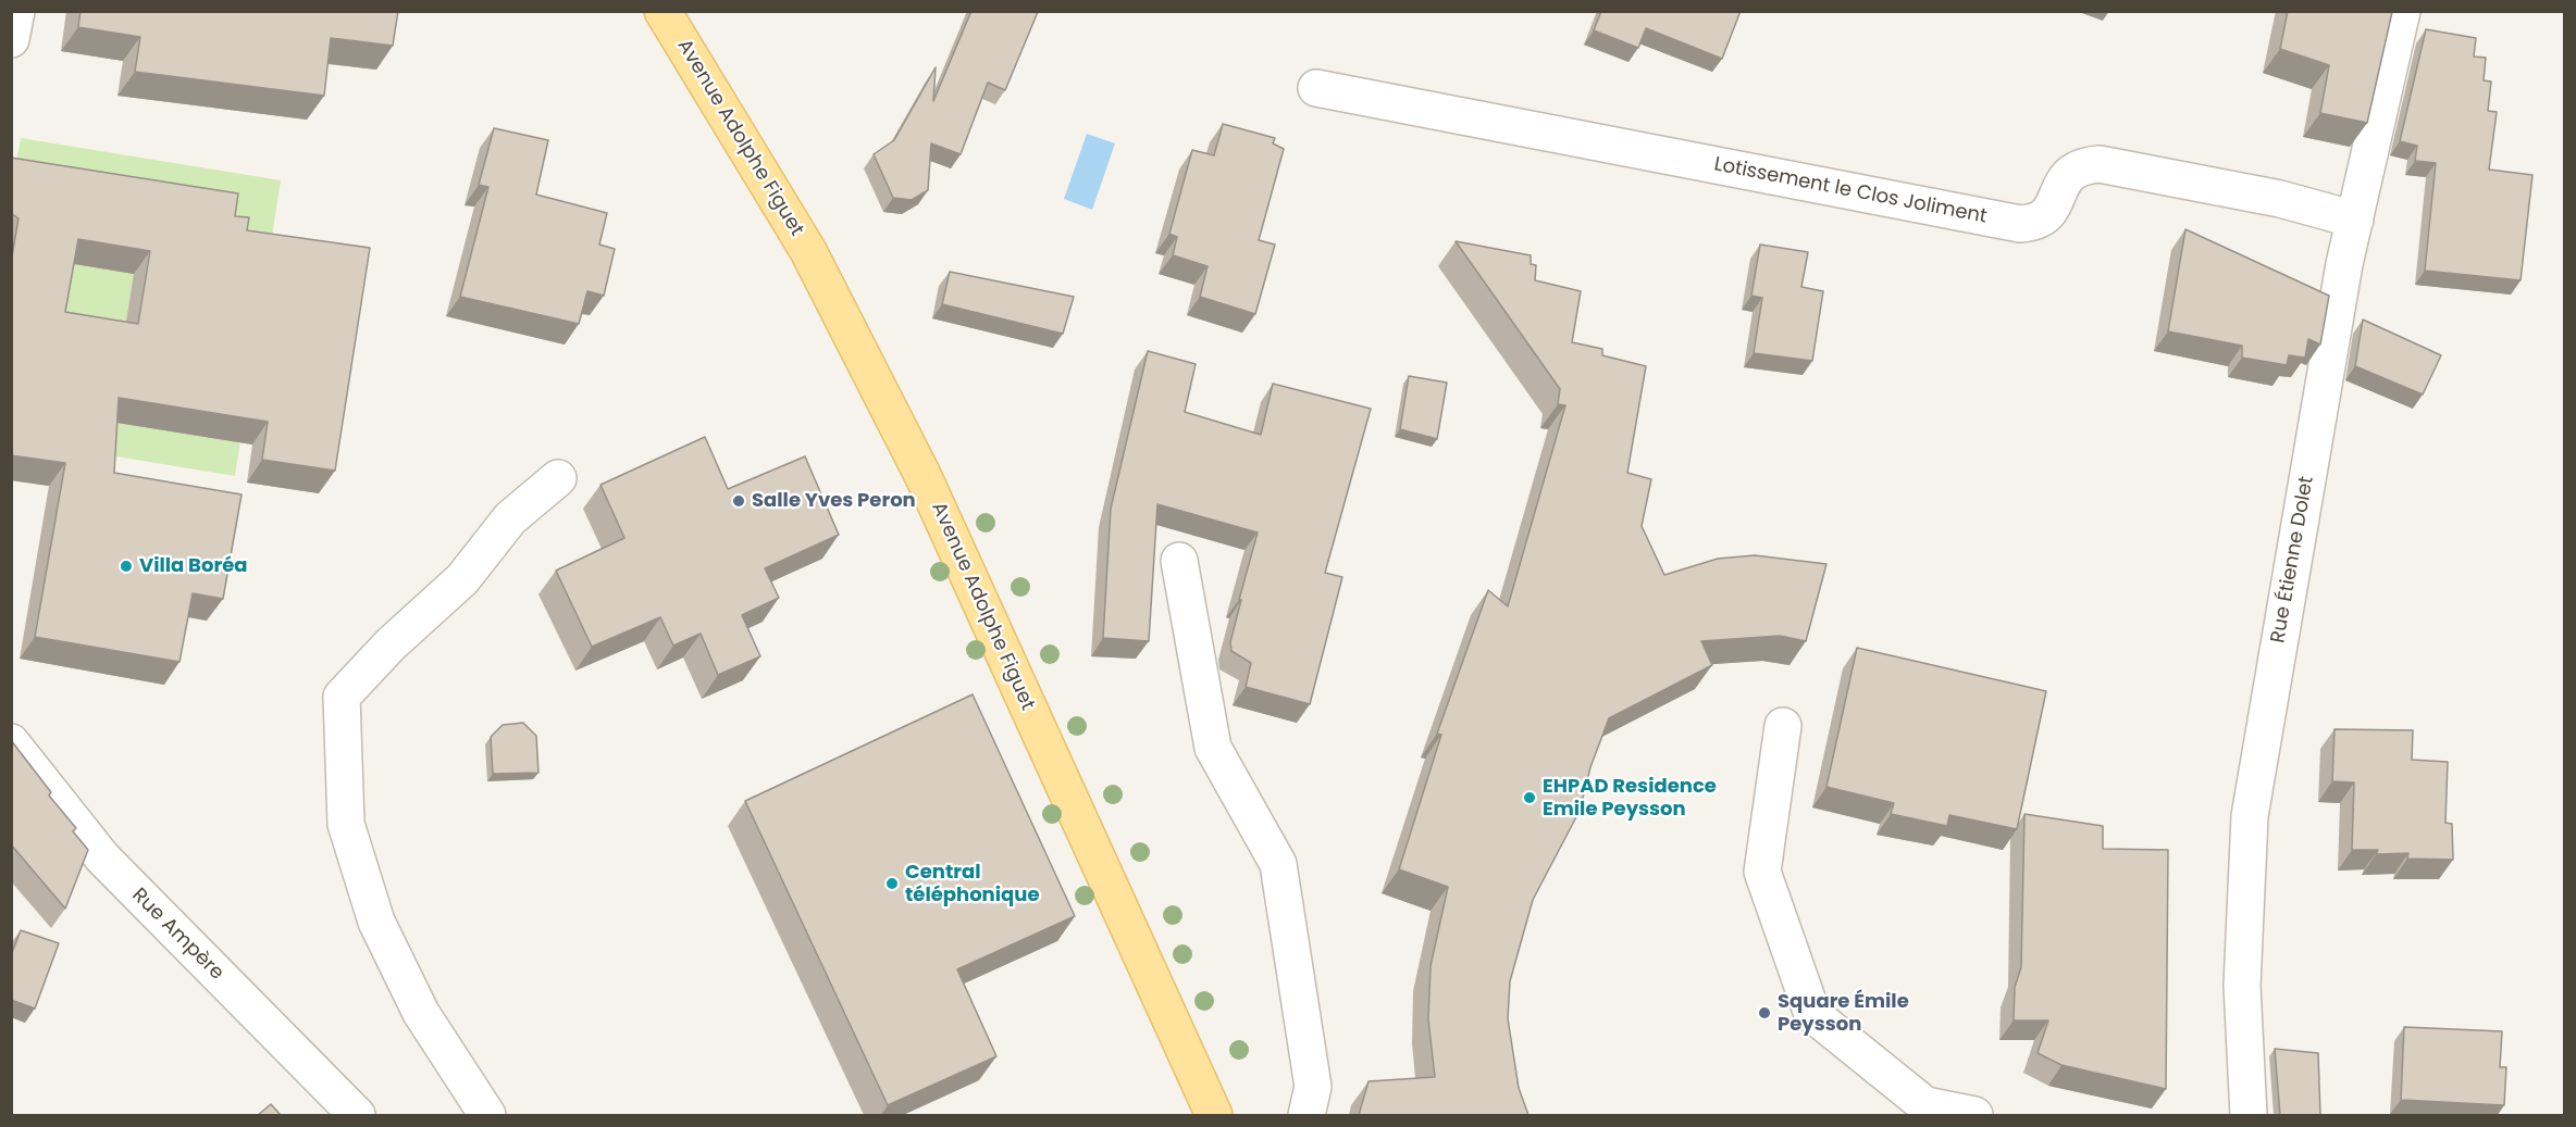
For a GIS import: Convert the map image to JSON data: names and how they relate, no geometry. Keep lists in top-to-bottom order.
{
  "streets": {
    "main road": ["Avenue Adolphe Figuet"],
    "street": ["Lotissement le Clos Joliment", "Rue Étienne Dolet", "Rue Ampère"]
  },
  "crossings": [
    ["Lotissement le Clos Joliment", "Rue Étienne Dolet"]
  ],
  "places": [
    "Salle Yves Peron",
    "Villa Boréa",
    "EHPAD Residence Emile Peysson",
    "Central téléphonique",
    "Square Émile Peysson"
  ]
}
